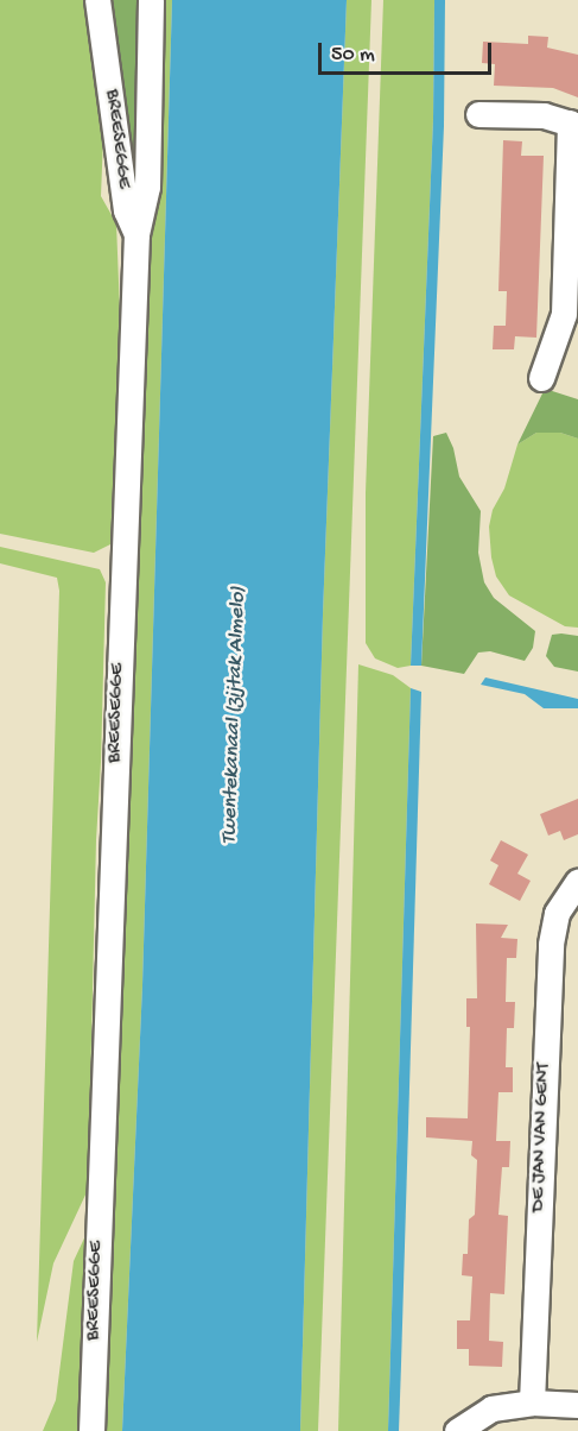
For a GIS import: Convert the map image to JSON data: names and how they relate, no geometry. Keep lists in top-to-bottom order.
{
  "streets": {
    "street": ["BREESEGGE", "DE JAN VAN GENT"]
  },
  "water": ["Twentekanaal (zijtak Almelo)"],
  "scale_bar": "50 m"
}
